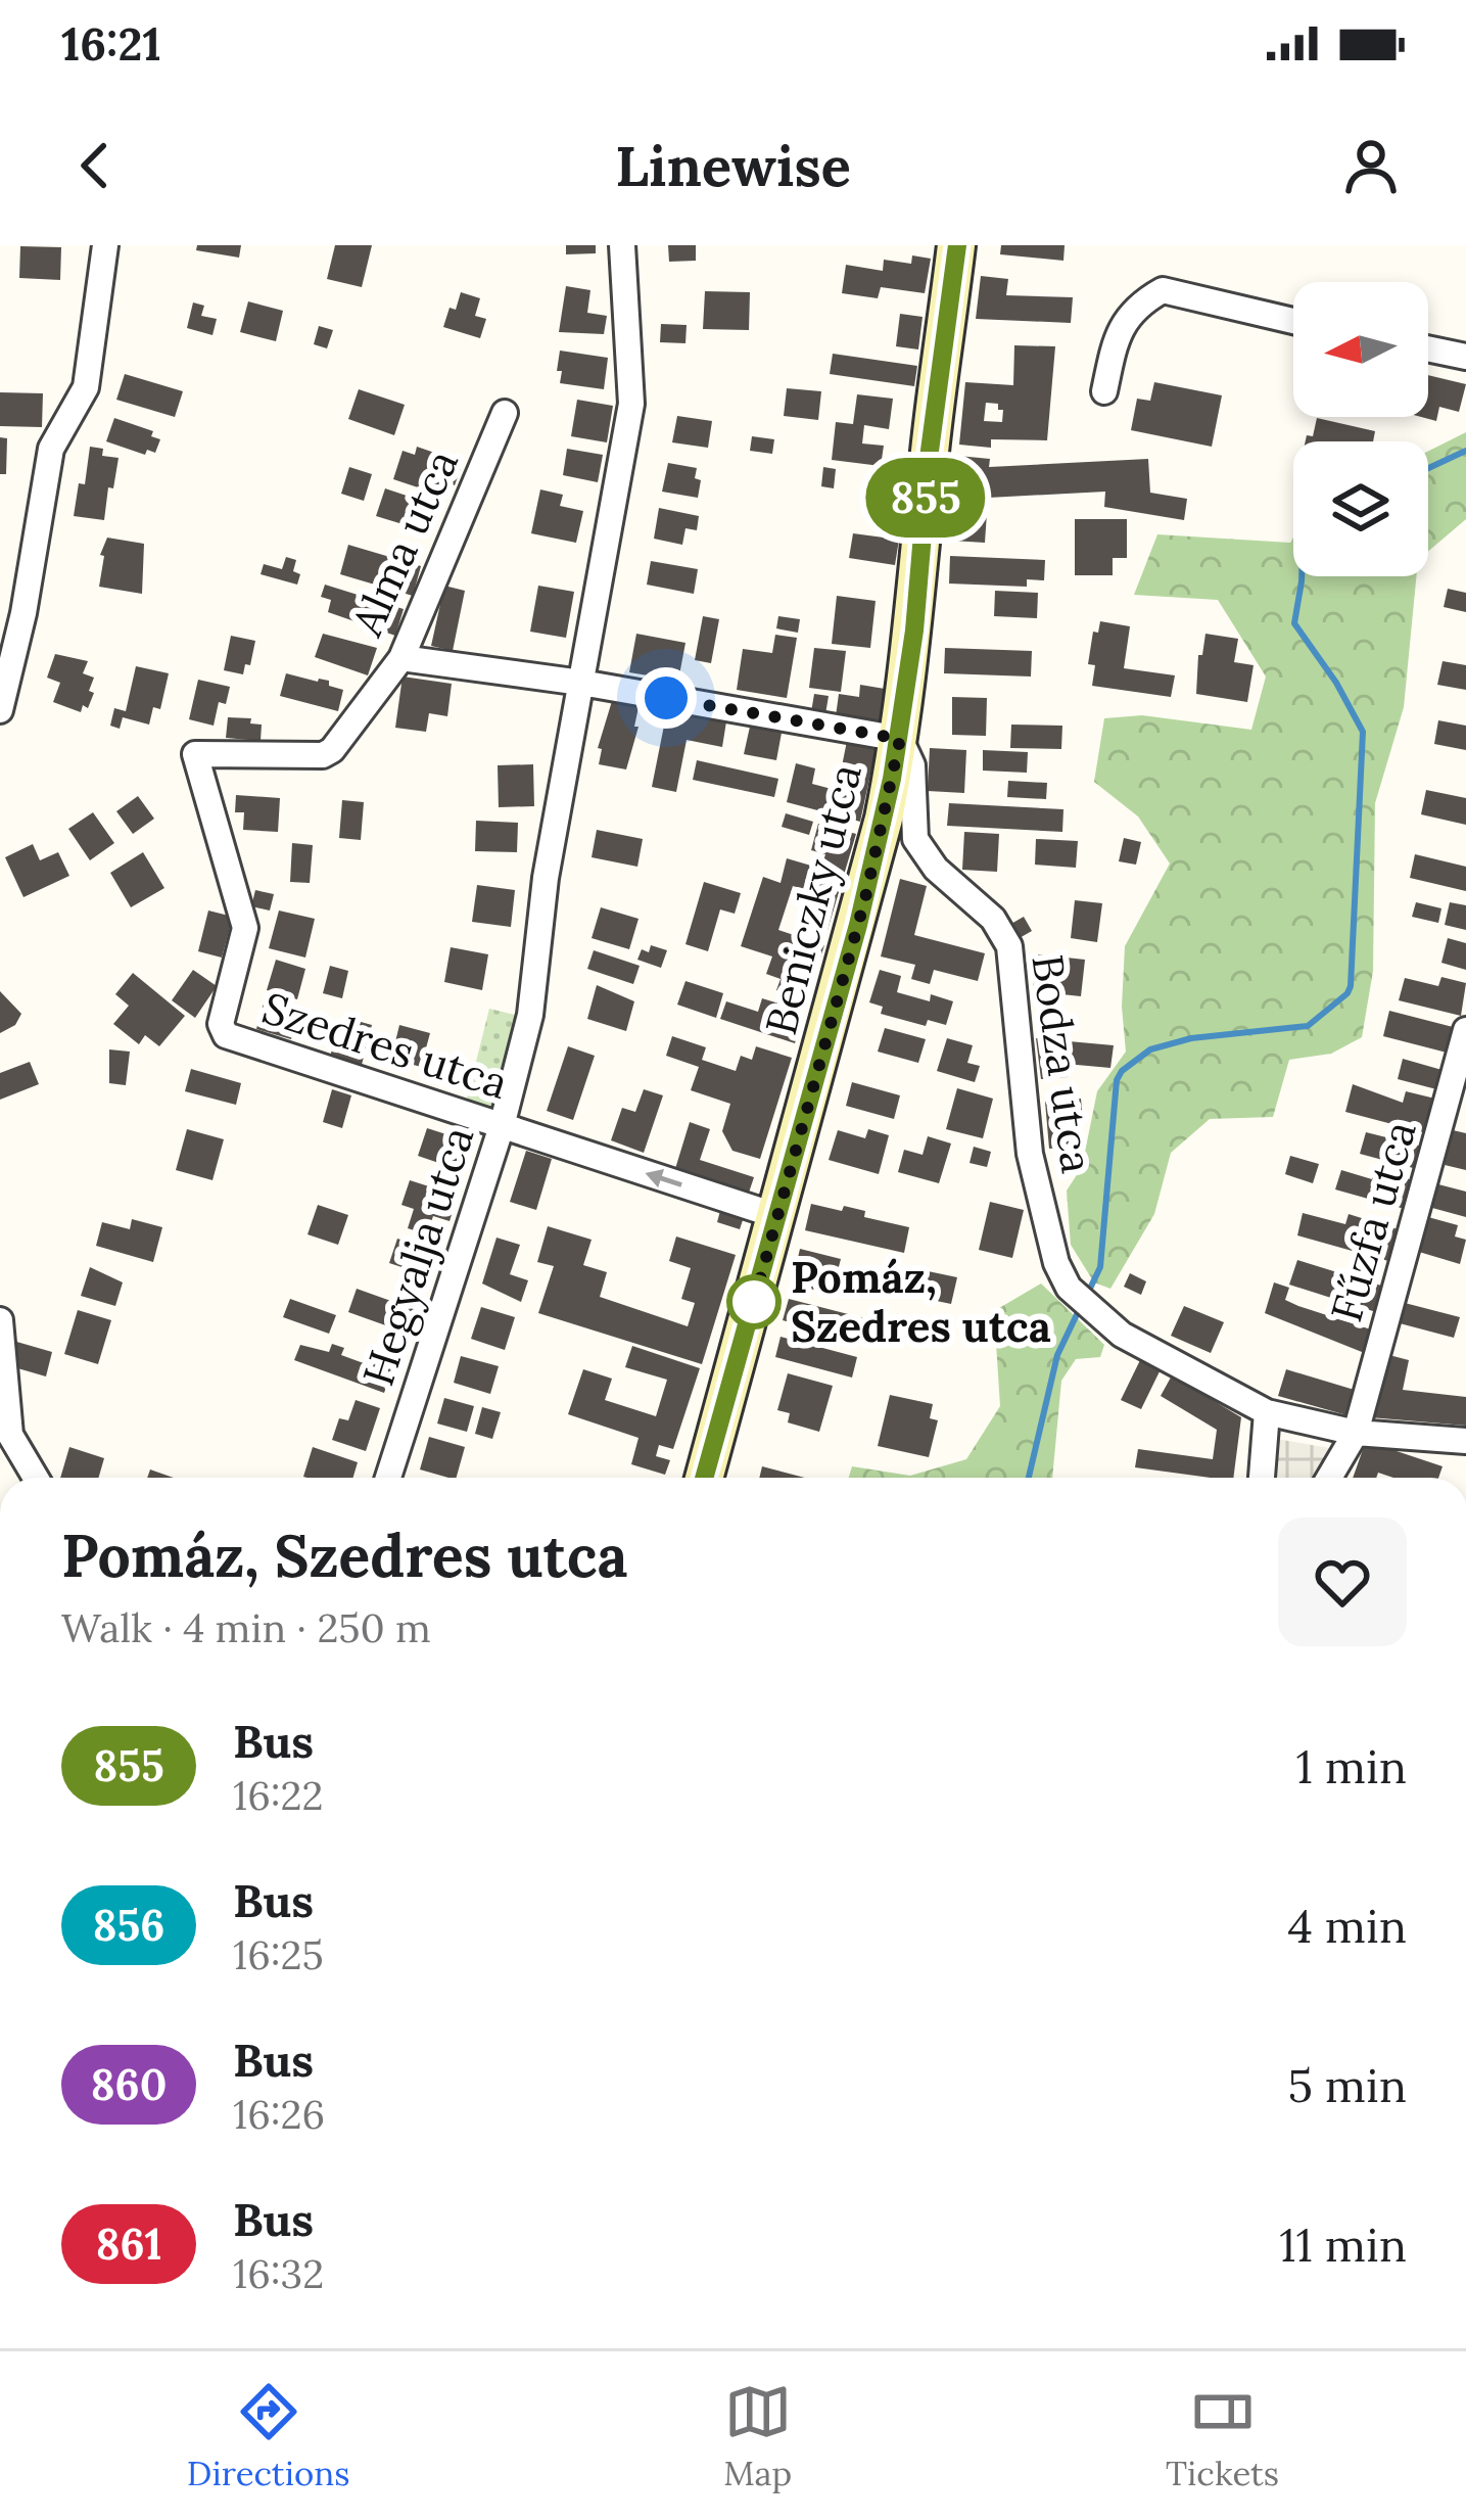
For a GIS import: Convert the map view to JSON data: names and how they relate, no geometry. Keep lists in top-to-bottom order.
{
  "streets": {
    "main road": ["Beniczky utca"],
    "street": [
      "Alma utca",
      "Szedres utca",
      "Bodza utca",
      "Fűzfa utca",
      "Hegyalja utca"
    ]
  },
  "crossings": [
    ["Alma utca", "Szedres utca"],
    ["Beniczky utca", "Szedres utca"],
    ["Beniczky utca", "Bodza utca"],
    ["Szedres utca", "Hegyalja utca"]
  ],
  "places": ["Pomáz, Szedres utca"],
  "lines": ["bus line 855"],
  "north": "left",
  "page": {
    "status": "16:21",
    "header": "Linewise",
    "on_map": "855",
    "heading": ["Pomáz, Szedres utca", "Walk · 4 min · 250 m"],
    "list": [
      {
        "mark": "855",
        "name": "Bus",
        "note": "16:22",
        "value": "1 min"
      },
      {
        "mark": "856",
        "name": "Bus",
        "note": "16:25",
        "value": "4 min"
      },
      {
        "mark": "860",
        "name": "Bus",
        "note": "16:26",
        "value": "5 min"
      },
      {
        "mark": "861",
        "name": "Bus",
        "note": "16:32",
        "value": "11 min"
      }
    ],
    "tabs": ["Directions", "Map", "Tickets"]
  }
}
